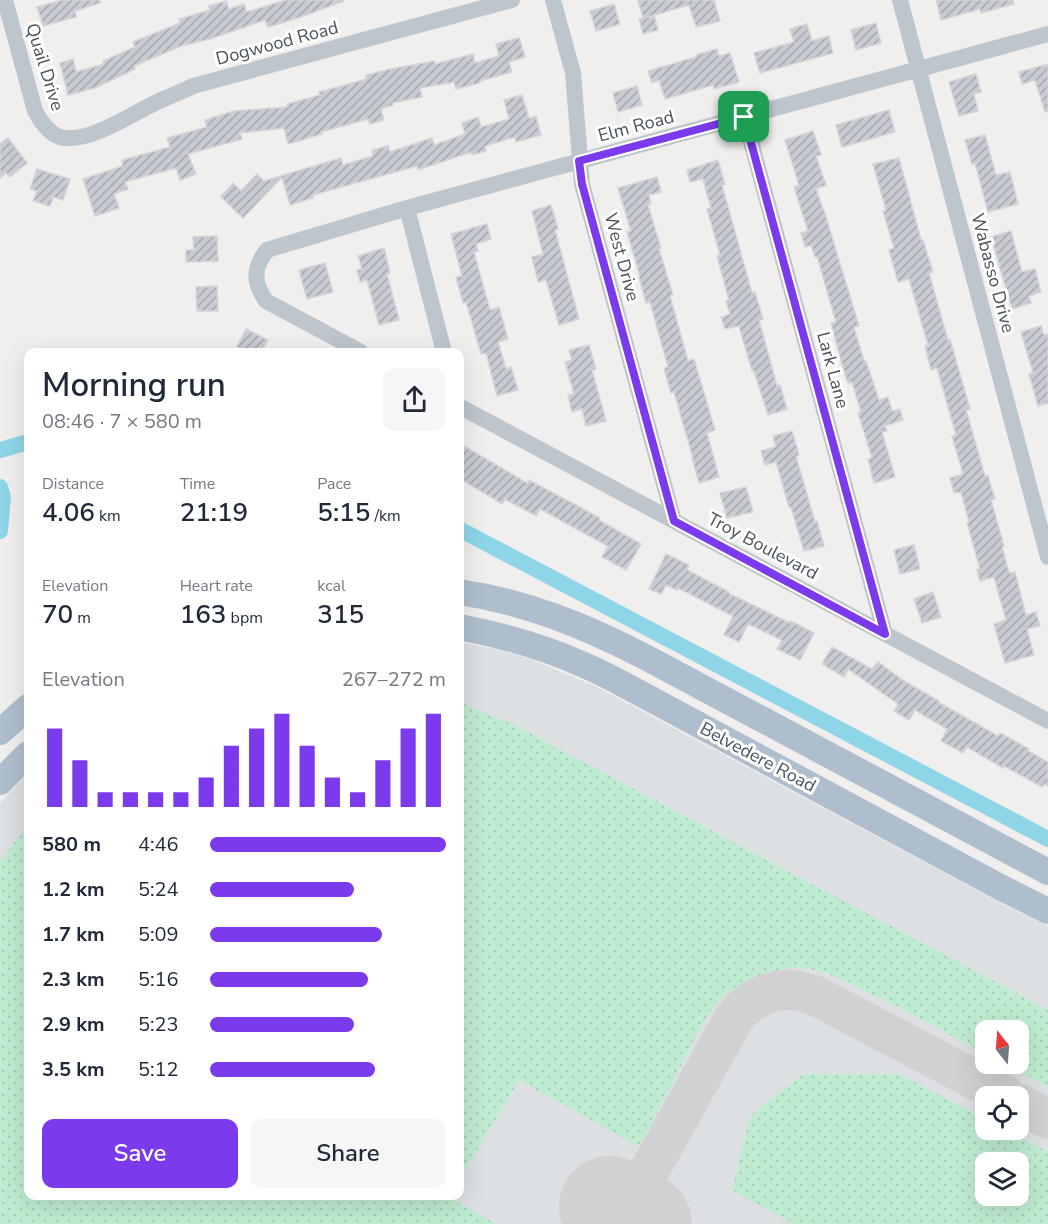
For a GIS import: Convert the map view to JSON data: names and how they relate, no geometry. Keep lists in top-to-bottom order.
{
  "streets": {
    "main road": ["Belvedere Road"],
    "street": [
      "Dogwood Road",
      "Quail Drive",
      "Elm Road",
      "West Drive",
      "Wabasso Drive",
      "Lark Lane",
      "Troy Boulevard"
    ]
  },
  "crossings": [
    ["Dogwood Road", "Quail Drive"],
    ["Elm Road", "West Drive"],
    ["Elm Road", "Wabasso Drive"],
    ["Elm Road", "Lark Lane"],
    ["West Drive", "Troy Boulevard"],
    ["Lark Lane", "Troy Boulevard"]
  ],
  "north": "top",
  "page": {
    "heading": ["Morning run", "08:46 · 7 × 580 m"],
    "stats": [
      ["Distance", "4.06 km"],
      ["Time", "21:19"],
      ["Pace", "5:15 /km"],
      ["Elevation", "70 m"],
      ["Heart rate", "163 bpm"],
      ["kcal", "315"]
    ],
    "chart": ["Elevation", "267–272 m"],
    "list": [
      {
        "name": "580 m",
        "note": "4:46"
      },
      {
        "name": "1.2 km",
        "note": "5:24"
      },
      {
        "name": "1.7 km",
        "note": "5:09"
      },
      {
        "name": "2.3 km",
        "note": "5:16"
      },
      {
        "name": "2.9 km",
        "note": "5:23"
      },
      {
        "name": "3.5 km",
        "note": "5:12"
      }
    ],
    "buttons": ["Save", "Share"]
  }
}
